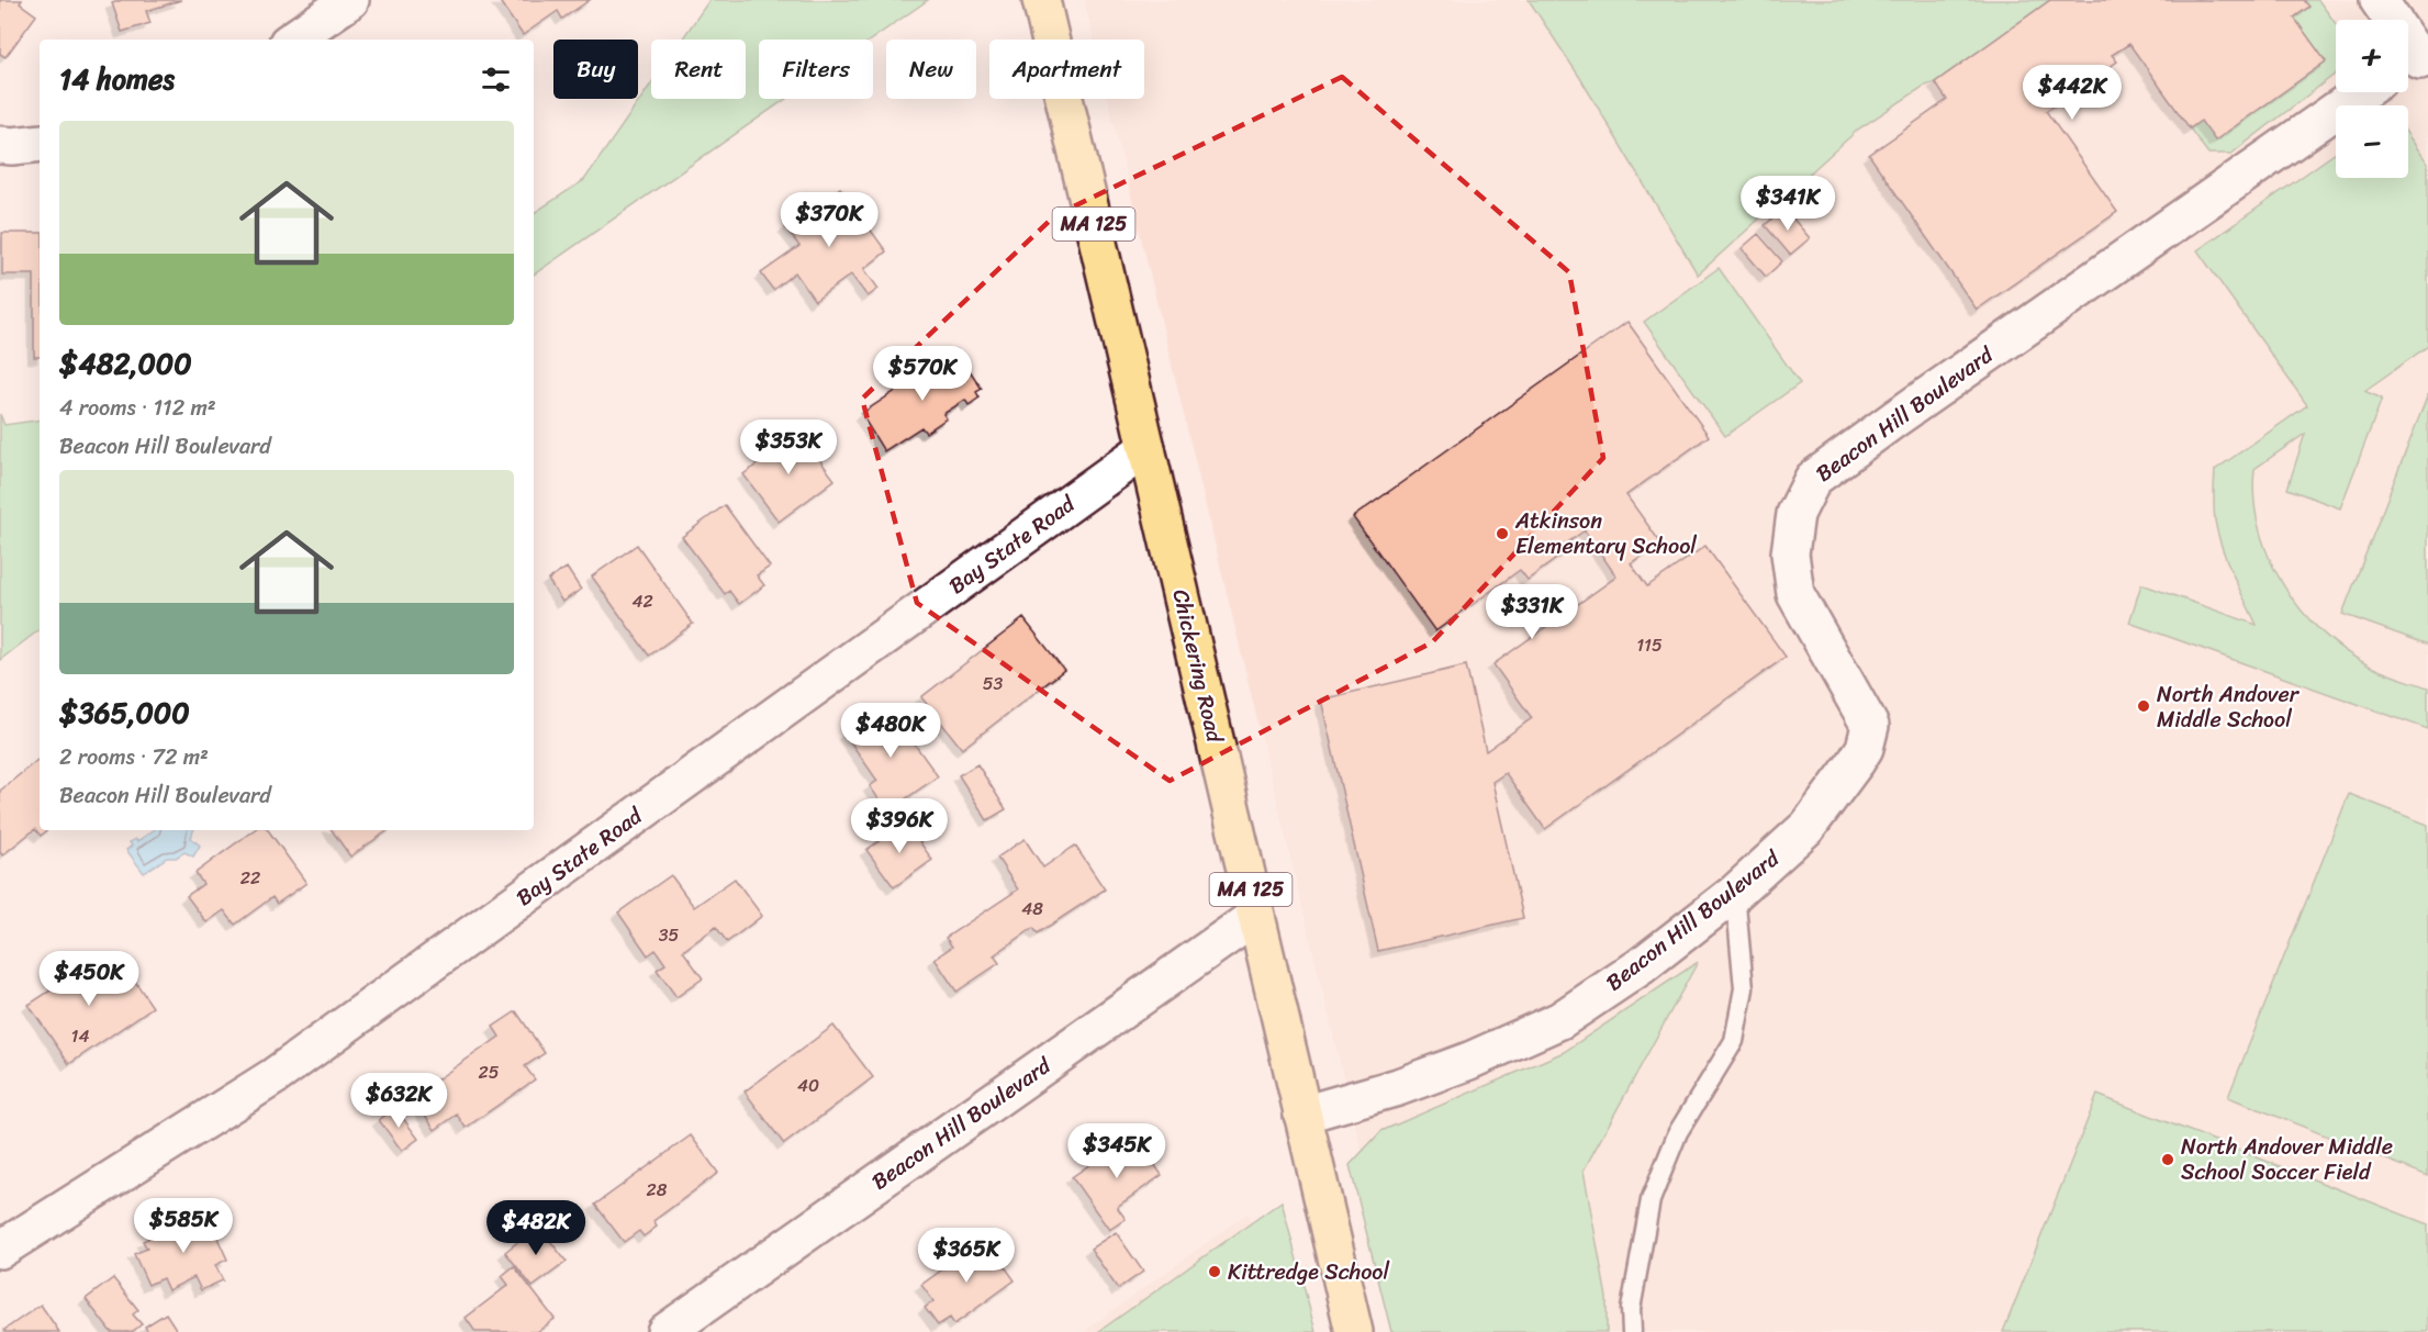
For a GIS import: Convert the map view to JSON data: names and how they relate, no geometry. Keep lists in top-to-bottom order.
{
  "streets": {
    "main road": ["MA 125", "Chickering Road"],
    "street": ["Beacon Hill Boulevard", "Bay State Road"]
  },
  "crossings": [
    ["Beacon Hill Boulevard", "Chickering Road"],
    ["Bay State Road", "Chickering Road"]
  ],
  "places": [
    "Atkinson Elementary School",
    "North Andover Middle School",
    "North Andover Middle School Soccer Field",
    "Kittredge School"
  ],
  "house_numbers": [
    "42",
    "115",
    "53",
    "22",
    "48",
    "35",
    "14",
    "25",
    "40",
    "28"
  ],
  "page": {
    "map_buttons": ["+", "−"],
    "chip": [
      "Buy",
      "Rent",
      "Filters",
      "New",
      "Apartment"
    ],
    "heading": "14 homes",
    "price": [
      "$442K",
      "$341K",
      "$370K",
      "$570K",
      "$353K",
      "$331K",
      "$480K",
      "$396K",
      "$450K",
      "$632K",
      "$345K",
      "$585K",
      "$482K",
      "$365K"
    ],
    "list": [
      {
        "name": "$482,000",
        "note": "4 rooms · 112 m² · Beacon Hill Boulevard"
      },
      {
        "name": "$365,000",
        "note": "2 rooms · 72 m² · Beacon Hill Boulevard"
      }
    ]
  }
}
